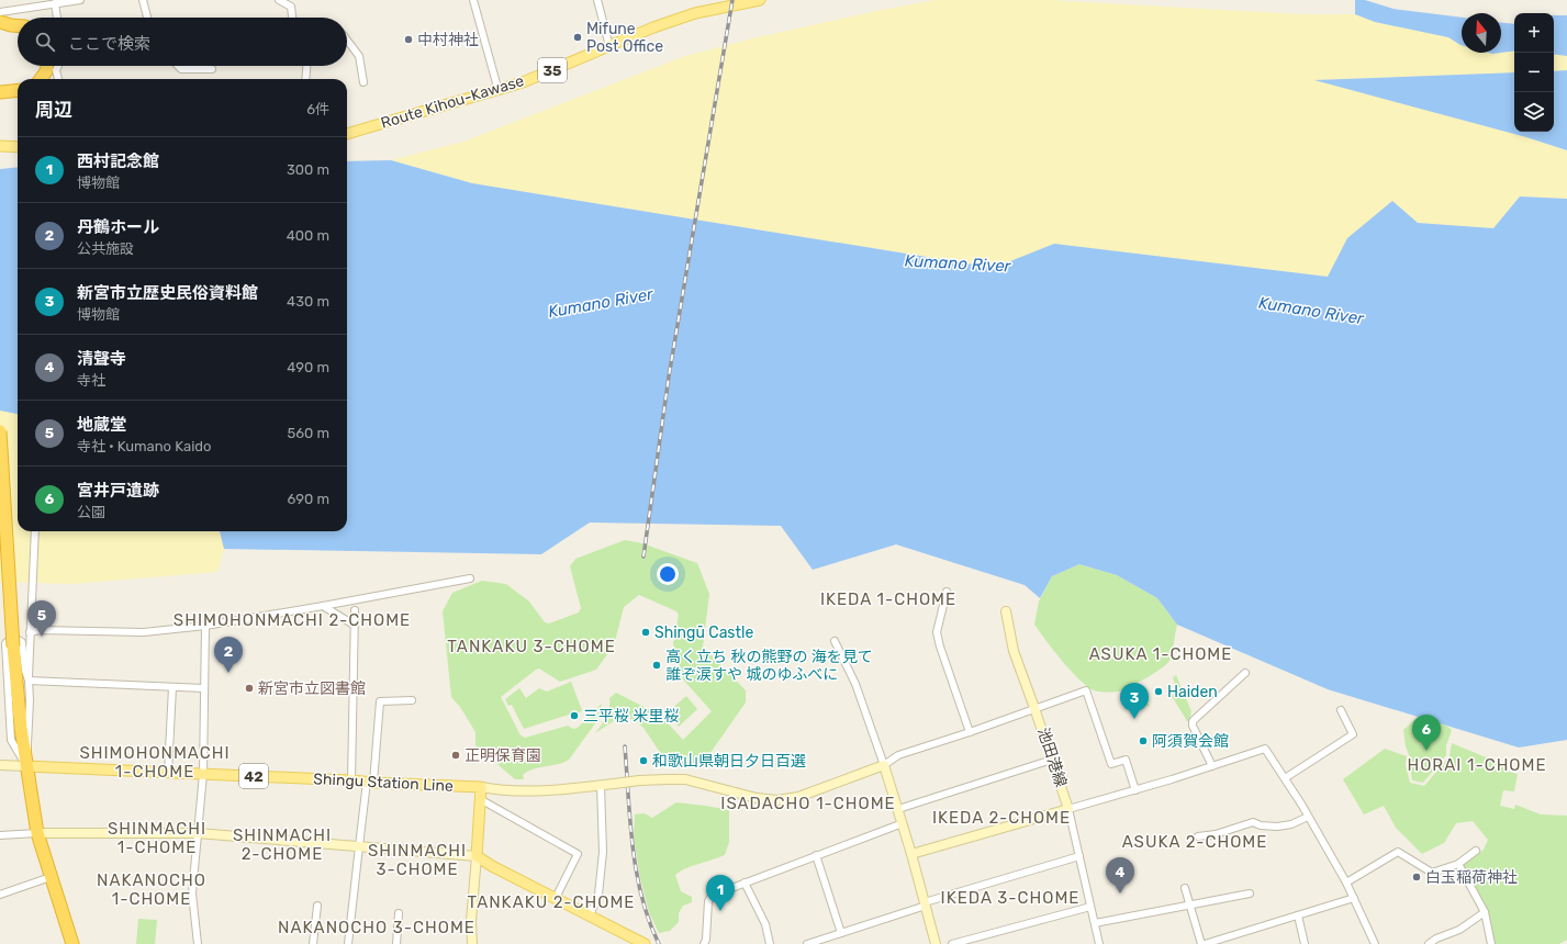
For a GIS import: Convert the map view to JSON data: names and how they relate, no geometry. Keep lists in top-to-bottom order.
{
  "streets": {
    "main road": [
      "35",
      "Route Kihou-Kawase",
      "42",
      "Shingu Station Line"
    ],
    "street": ["池田港線"]
  },
  "districts": [
    "IKEDA 1-CHOME",
    "SHIMOHONMACHI 2-CHOME",
    "TANKAKU 3-CHOME",
    "ASUKA 1-CHOME",
    "SHIMOHONMACHI 1-CHOME",
    "HORAI 1-CHOME",
    "ISADACHO 1-CHOME",
    "IKEDA 2-CHOME",
    "SHINMACHI 1-CHOME",
    "SHINMACHI 2-CHOME",
    "ASUKA 2-CHOME",
    "SHINMACHI 3-CHOME",
    "NAKANOCHO 1-CHOME",
    "IKEDA 3-CHOME",
    "TANKAKU 2-CHOME",
    "NAKANOCHO 3-CHOME"
  ],
  "water": ["Kumano River"],
  "places": [
    "Mifune Post Office",
    "中村神社",
    "Shingū Castle",
    "高く立ち 秋の熊野の 海を見て 誰ぞ涙すや 城のゆふべに",
    "新宮市立図書館",
    "Haiden",
    "三平桜 米里桜",
    "阿須賀会館",
    "正明保育園",
    "和歌山県朝日夕日百選",
    "白玉稲荷神社"
  ],
  "north": "top",
  "page": {
    "map_buttons": ["+", "−"],
    "search": "ここで検索",
    "heading": ["周辺", "6件"],
    "list": [
      {
        "mark": "1",
        "name": "西村記念館",
        "note": "博物館",
        "value": "300 m"
      },
      {
        "mark": "2",
        "name": "丹鶴ホール",
        "note": "公共施設",
        "value": "400 m"
      },
      {
        "mark": "3",
        "name": "新宮市立歴史民俗資料館",
        "note": "博物館",
        "value": "430 m"
      },
      {
        "mark": "4",
        "name": "清聲寺",
        "note": "寺社",
        "value": "490 m"
      },
      {
        "mark": "5",
        "name": "地蔵堂",
        "note": "寺社 · Kumano Kaido",
        "value": "560 m"
      },
      {
        "mark": "6",
        "name": "宮井戸遺跡",
        "note": "公園",
        "value": "690 m"
      }
    ],
    "pins": [
      "5",
      "2",
      "3",
      "6",
      "4",
      "1"
    ]
  }
}
